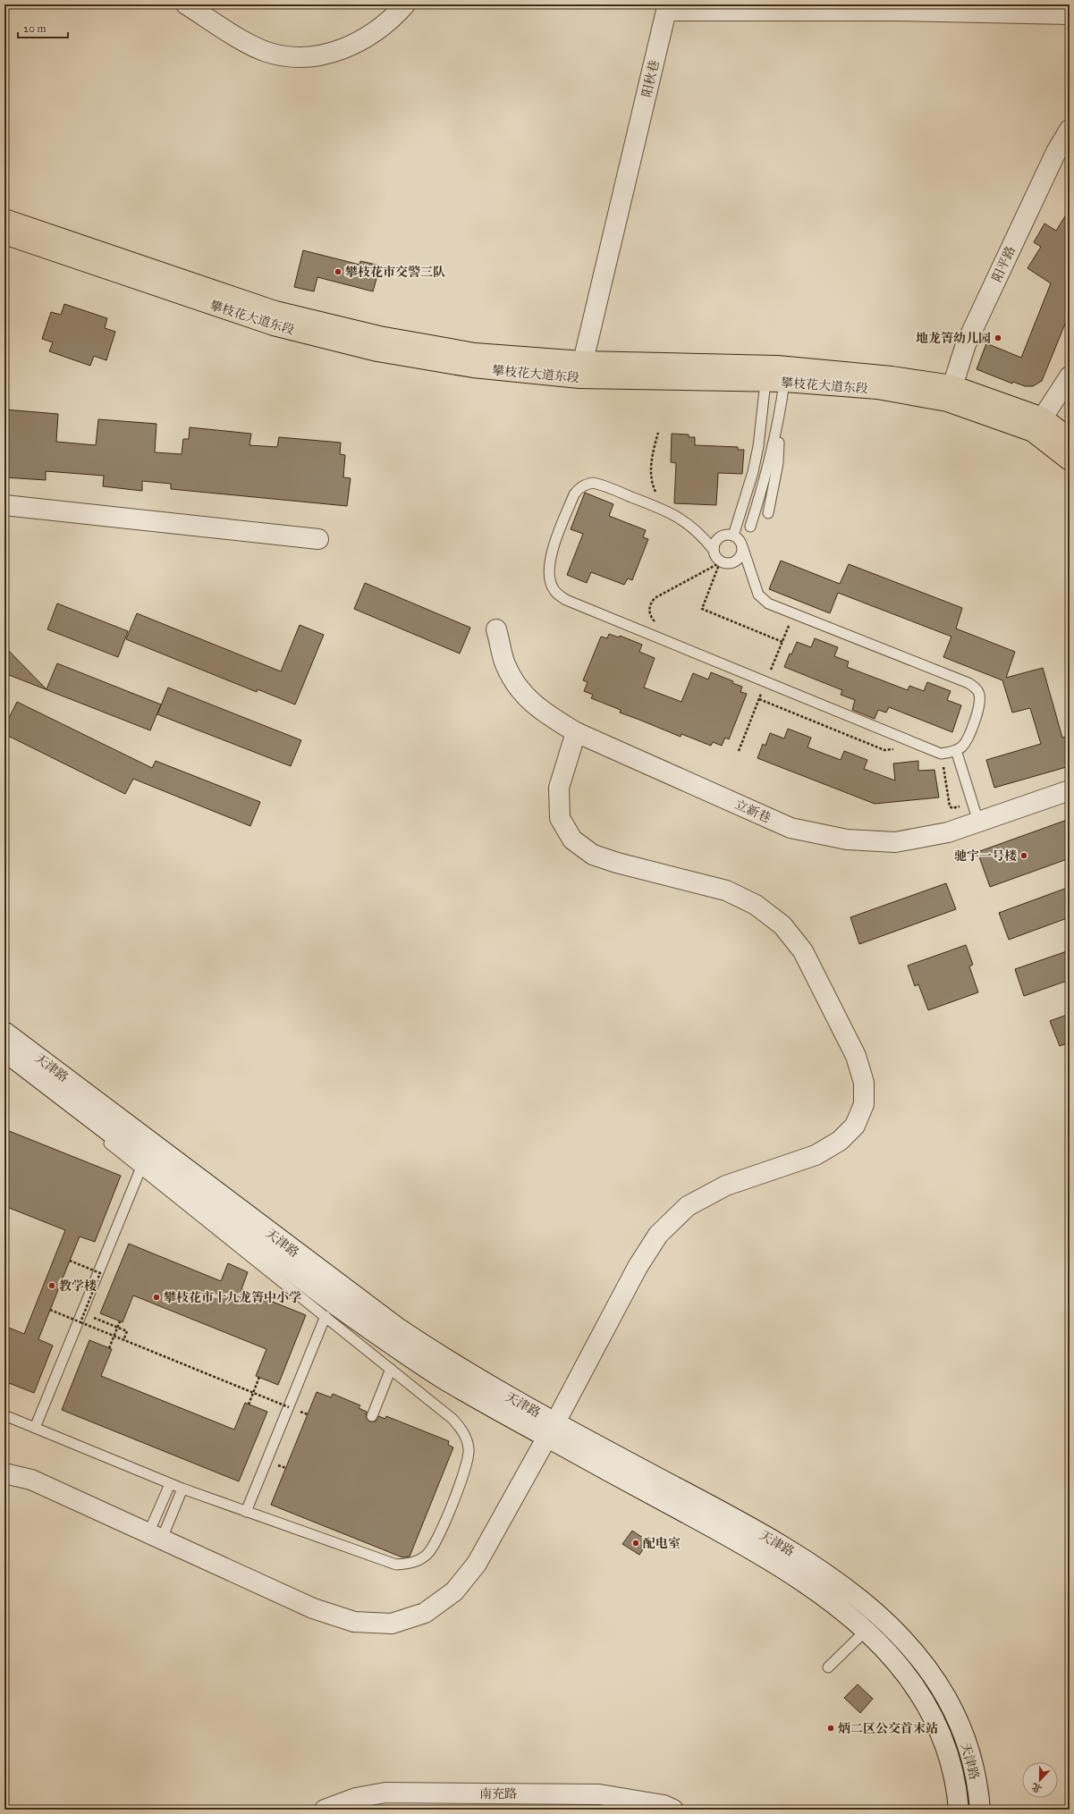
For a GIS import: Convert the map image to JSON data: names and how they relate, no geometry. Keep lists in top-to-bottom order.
{
  "streets": {
    "highway": ["攀枝花大道东段"],
    "street": [
      "阳秋巷",
      "阳平路",
      "立新巷",
      "天津路",
      "南充路"
    ]
  },
  "crossings": [
    ["阳秋巷", "攀枝花大道东段"],
    ["阳平路", "攀枝花大道东段"]
  ],
  "places": [
    "攀枝花市交警三队",
    "地龙箐幼儿园",
    "驰宇一号楼",
    "教学楼",
    "攀枝花市十九龙箐中小学",
    "配电室",
    "炳二区公交首末站"
  ],
  "scale_bar": "20 m",
  "north": "bottom"
}
